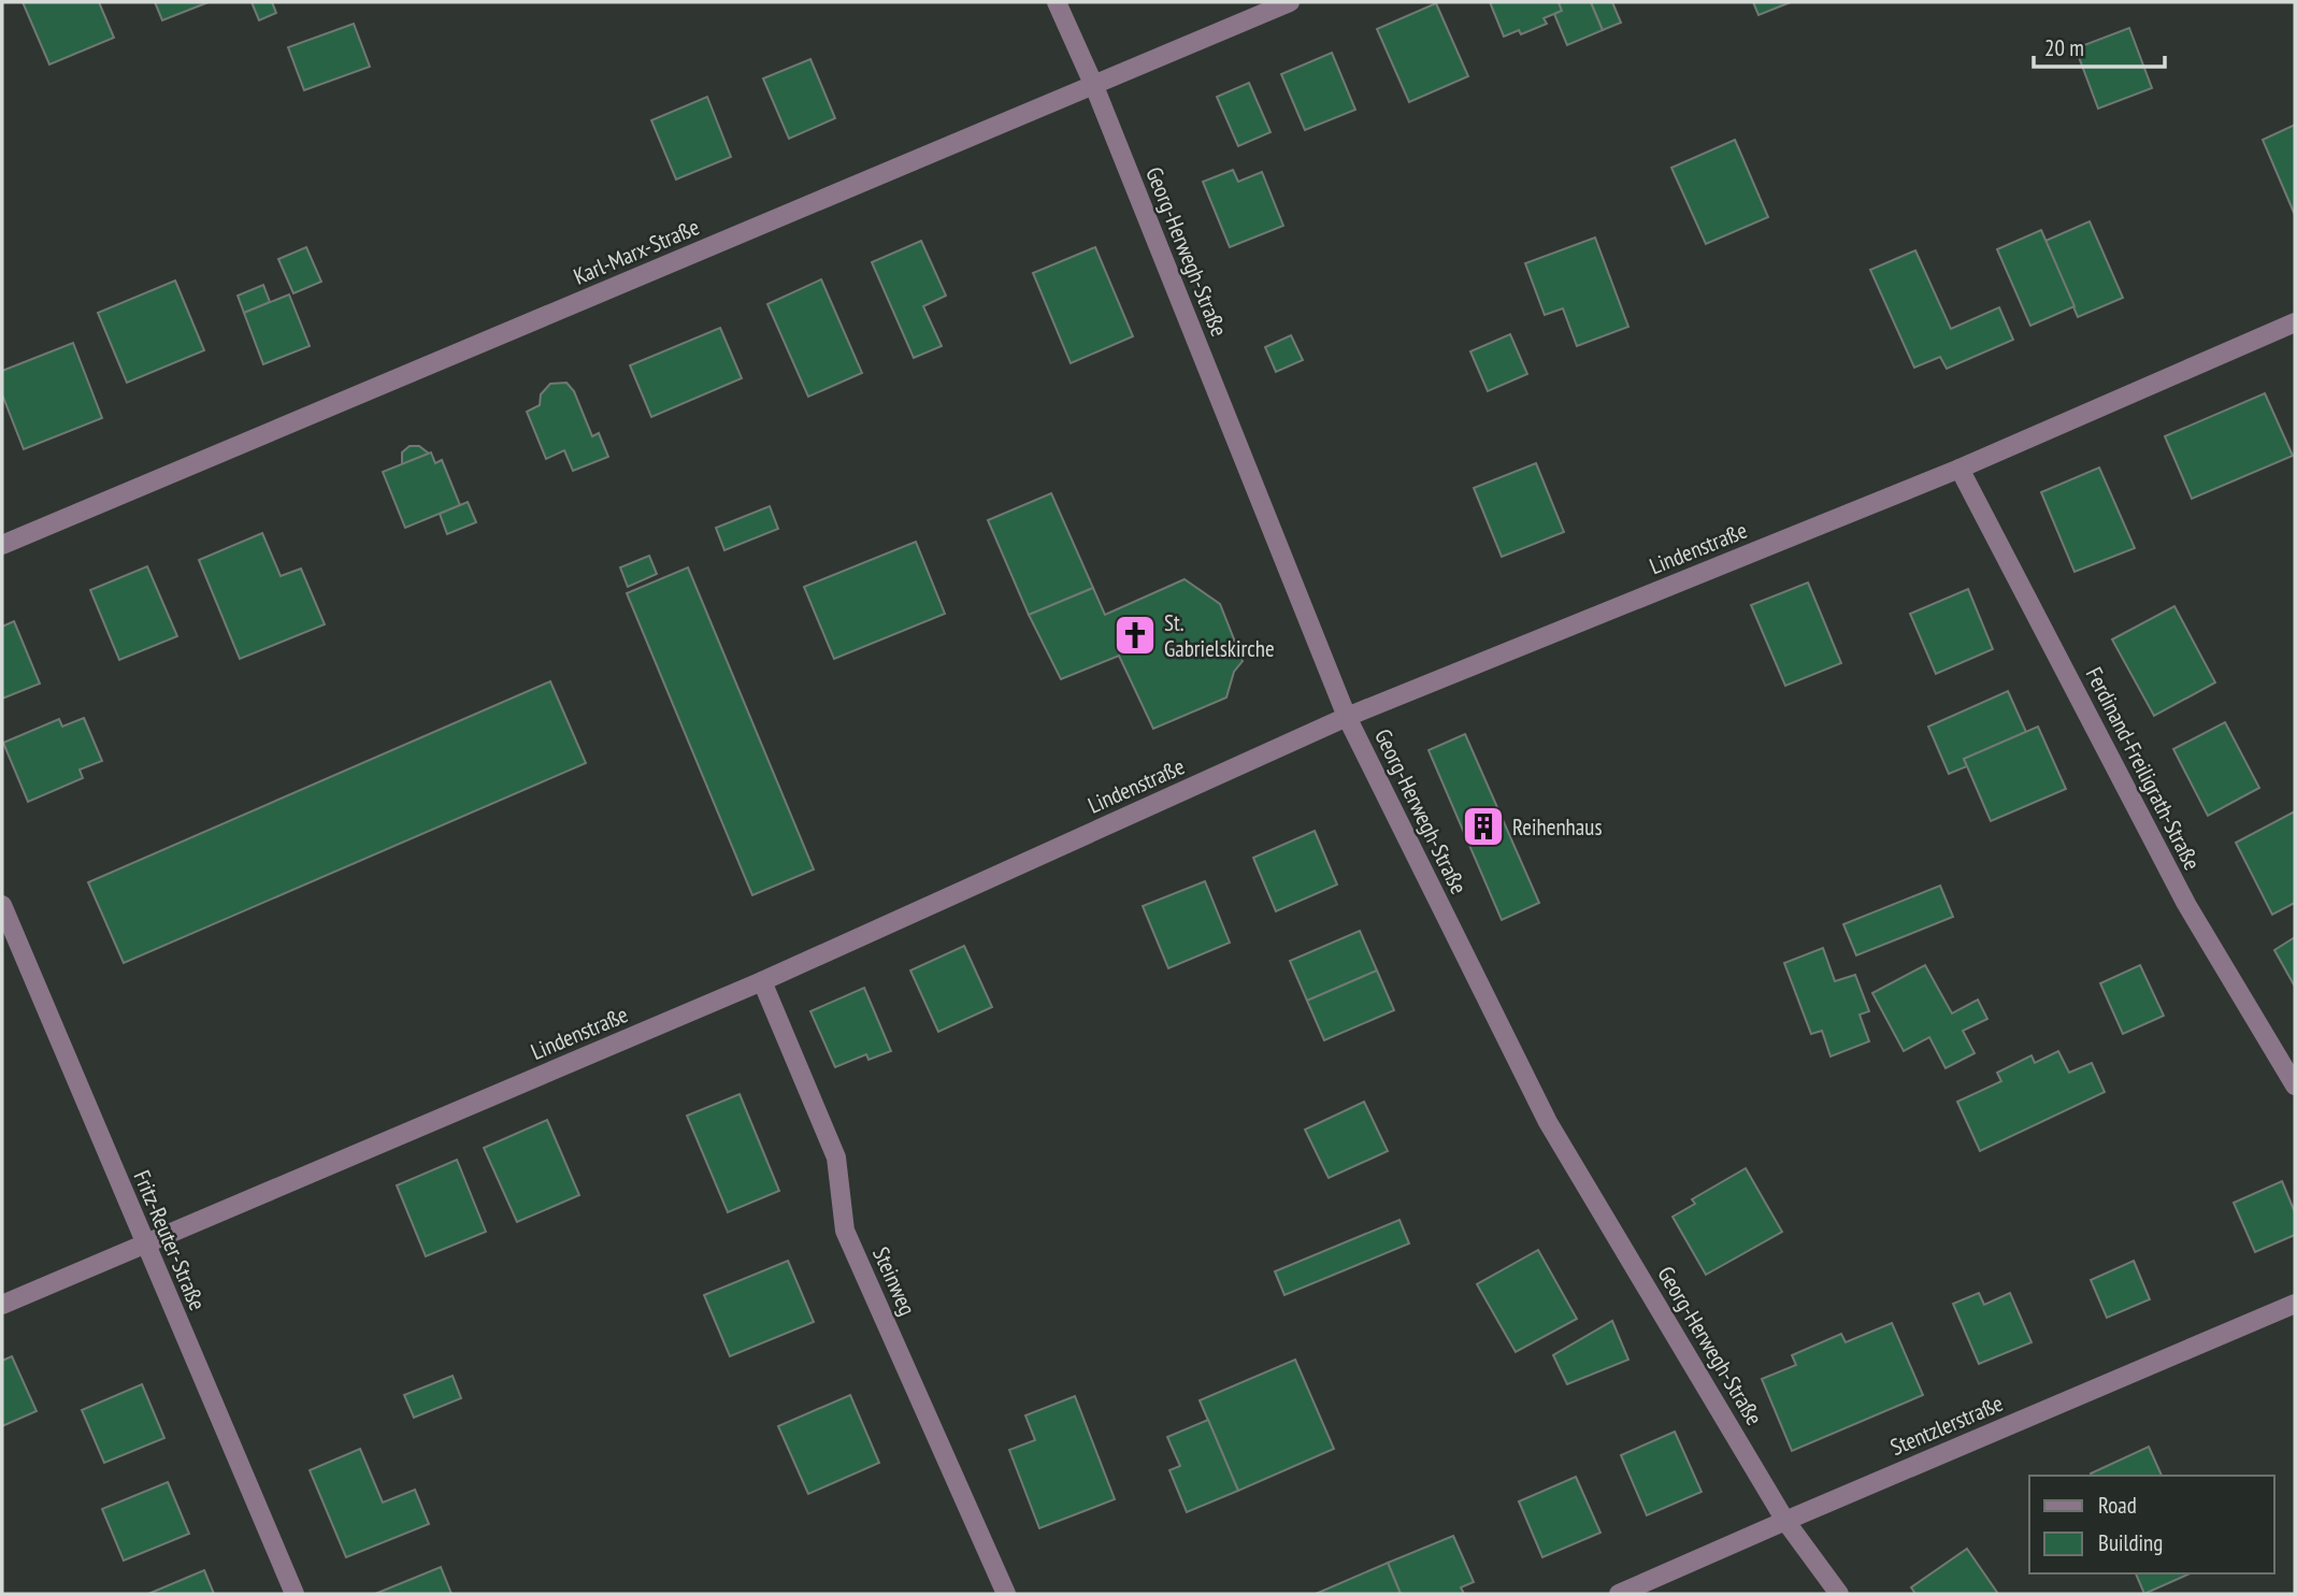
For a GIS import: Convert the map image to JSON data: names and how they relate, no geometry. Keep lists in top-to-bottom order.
{
  "streets": {
    "street": [
      "Karl-Marx-Straße",
      "Georg-Herwegh-Straße",
      "Lindenstraße",
      "Ferdinand-Freiligrath-Straße",
      "Fritz-Reuter-Straße",
      "Steinweg",
      "Stentzlerstraße"
    ]
  },
  "crossings": [
    ["Karl-Marx-Straße", "Georg-Herwegh-Straße"],
    ["Georg-Herwegh-Straße", "Lindenstraße"],
    ["Georg-Herwegh-Straße", "Stentzlerstraße"],
    ["Lindenstraße", "Ferdinand-Freiligrath-Straße"],
    ["Lindenstraße", "Fritz-Reuter-Straße"],
    ["Lindenstraße", "Steinweg"]
  ],
  "places": {
    "church": ["St. Gabrielskirche"],
    "building": ["Reihenhaus"]
  },
  "legend": ["Road", "Building"],
  "scale_bar": "20 m"
}
